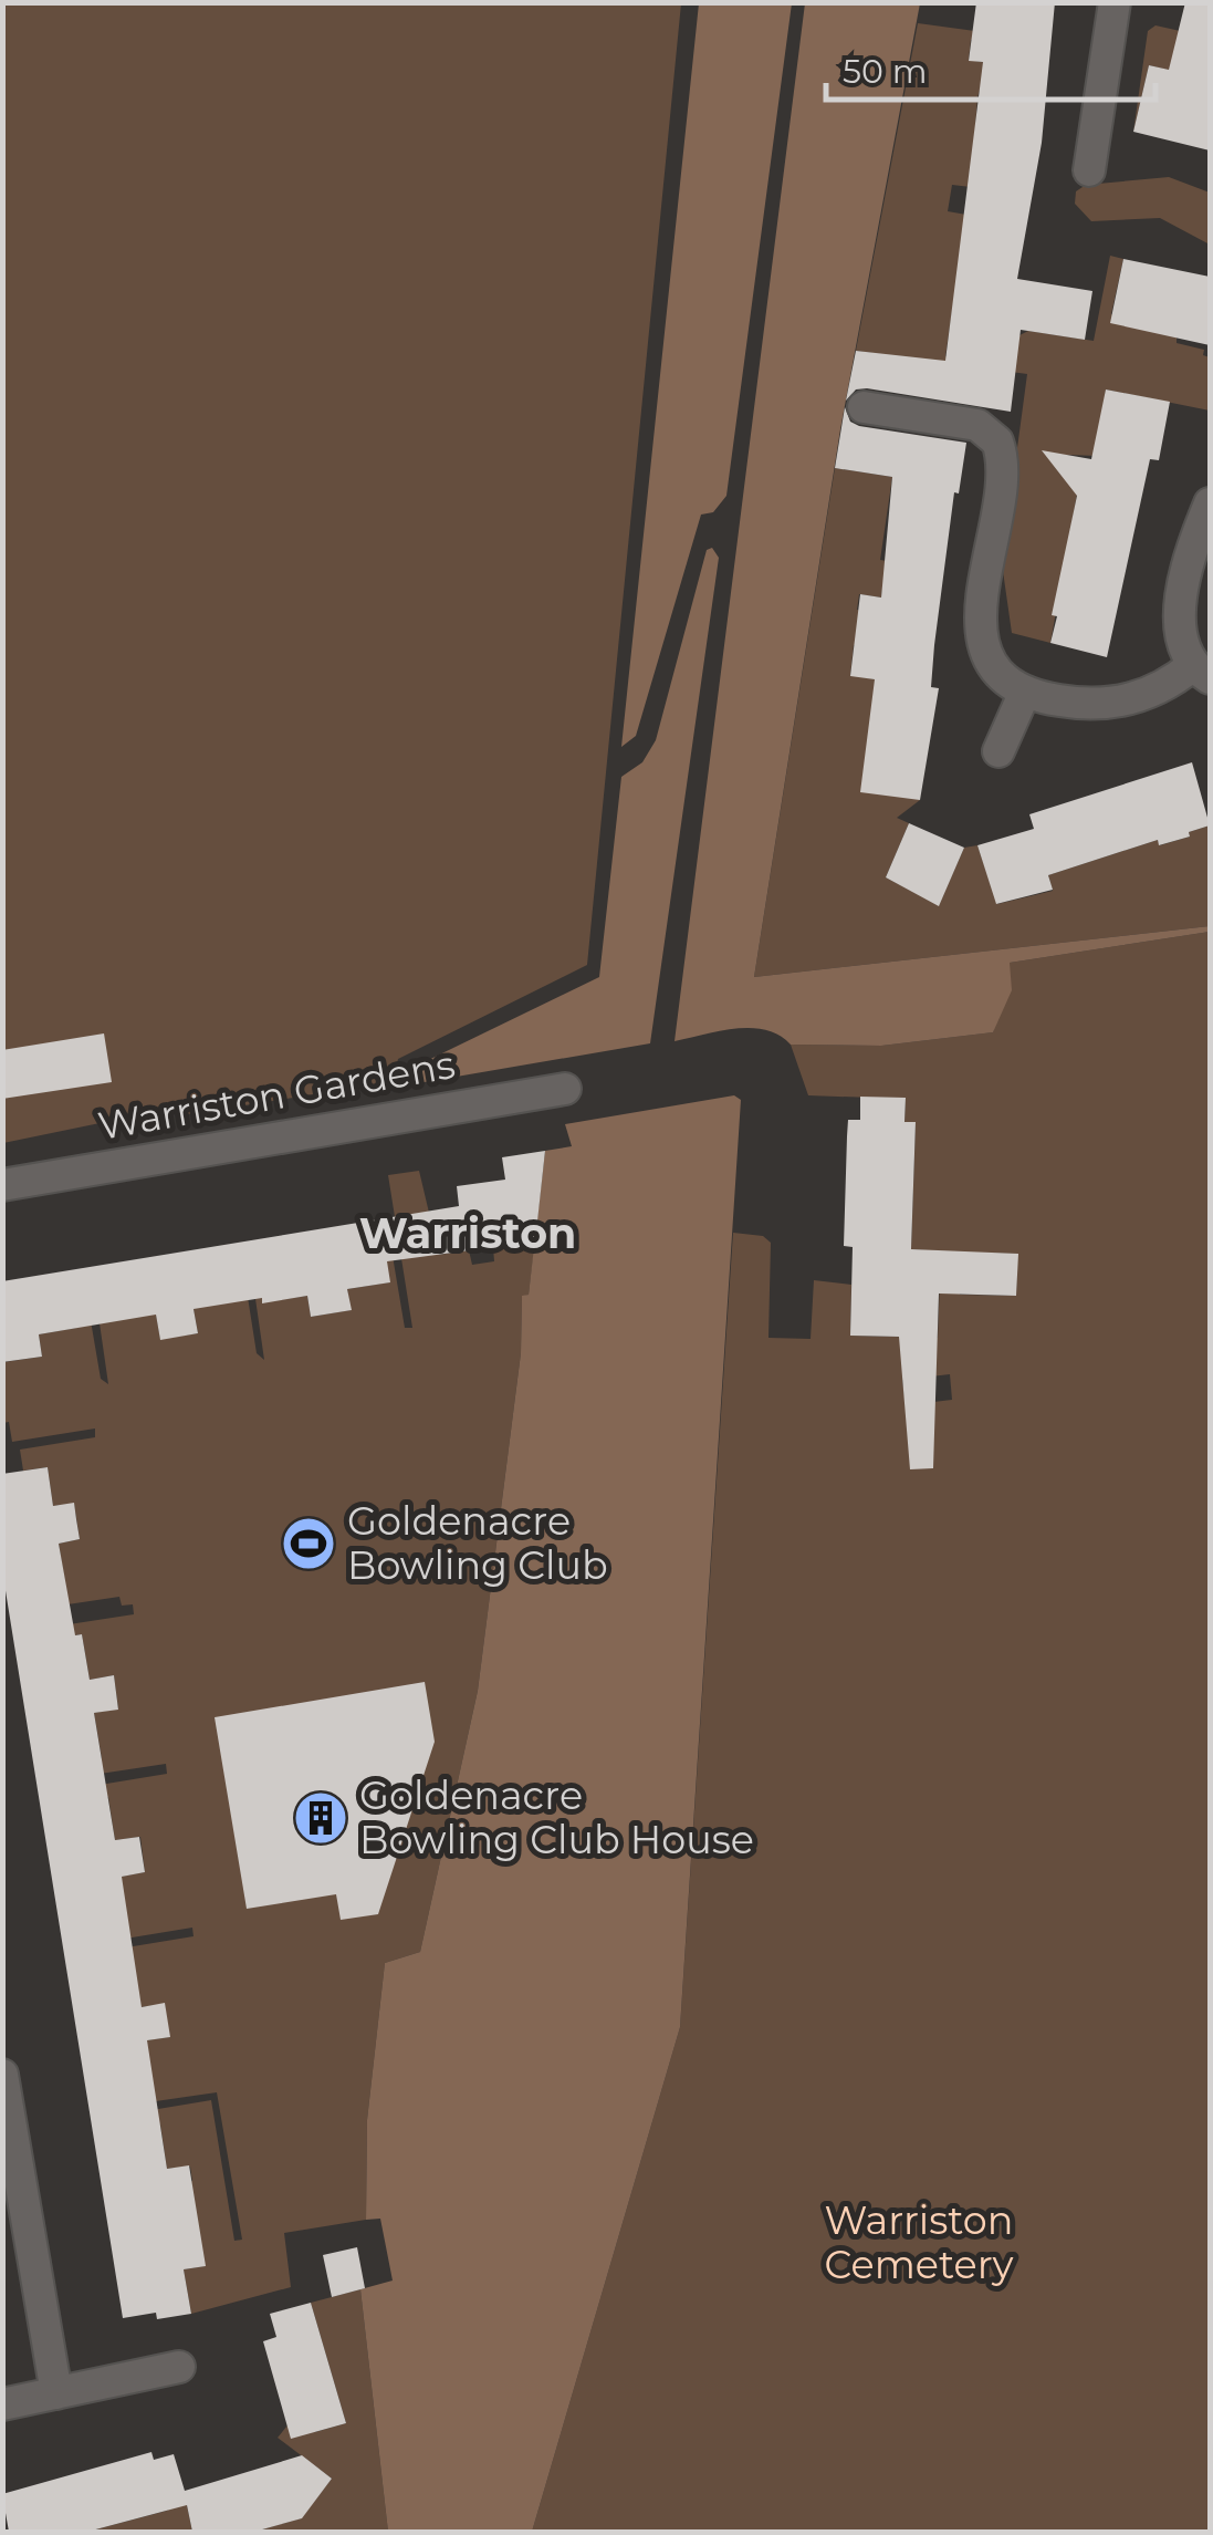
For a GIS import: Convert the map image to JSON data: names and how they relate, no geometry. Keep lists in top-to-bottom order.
{
  "streets": {
    "street": ["Warriston Gardens"]
  },
  "districts": ["Warriston"],
  "parks": ["Warriston Cemetery"],
  "places": {
    "sports": ["Goldenacre Bowling Club"],
    "building": ["Goldenacre Bowling Club House"]
  },
  "scale_bar": "50 m"
}
